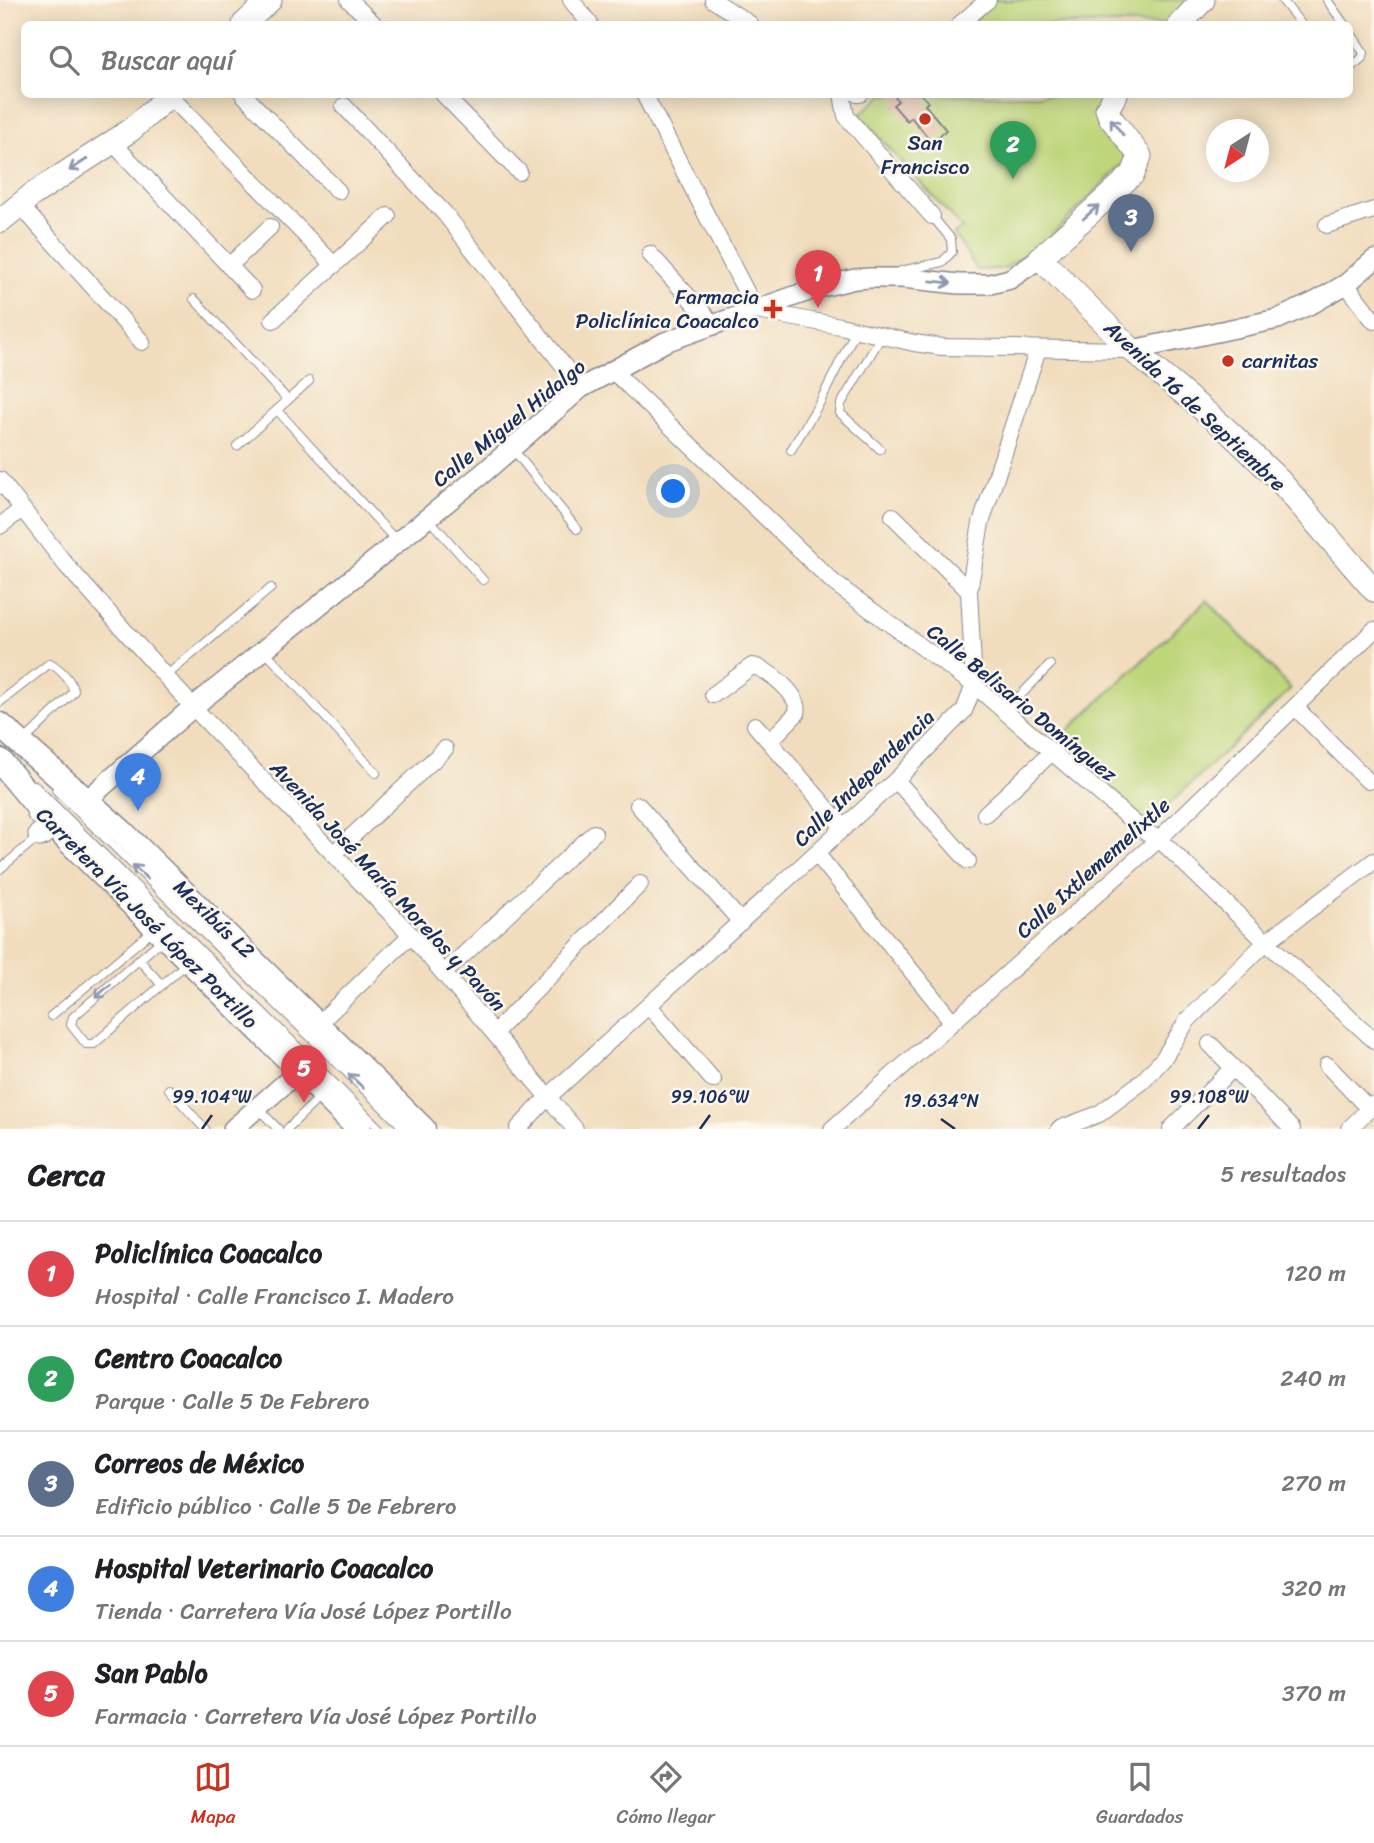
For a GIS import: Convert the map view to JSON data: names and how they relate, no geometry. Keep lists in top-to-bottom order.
{
  "streets": {
    "main road": ["Avenida 16 de Septiembre", "Carretera Vía José López Portillo"],
    "street": [
      "Calle Miguel Hidalgo",
      "Calle Belisario Domínguez",
      "Calle Independencia",
      "Calle Ixtlememelixtle",
      "Avenida José María Morelos y Pavón"
    ],
    "lane": ["Mexibús L2"]
  },
  "crossings": [
    ["Avenida 16 de Septiembre", "Calle Miguel Hidalgo"],
    ["Calle Miguel Hidalgo", "Calle Belisario Domínguez"],
    ["Calle Miguel Hidalgo", "Avenida José María Morelos y Pavón"],
    ["Calle Miguel Hidalgo", "Carretera Vía José López Portillo"],
    ["Calle Belisario Domínguez", "Calle Independencia"],
    ["Calle Belisario Domínguez", "Calle Ixtlememelixtle"],
    ["Calle Independencia", "Avenida José María Morelos y Pavón"]
  ],
  "places": {
    "other": ["San Francisco", "carnitas"],
    "health": ["Farmacia Policlínica Coacalco"]
  },
  "north": "bottom left",
  "page": {
    "search": "Buscar aquí",
    "pins": [
      "2",
      "3",
      "1",
      "4",
      "5"
    ],
    "heading": ["Cerca", "5 resultados"],
    "list": [
      {
        "mark": "1",
        "name": "Policlínica Coacalco",
        "note": "Hospital · Calle Francisco I. Madero",
        "value": "120 m"
      },
      {
        "mark": "2",
        "name": "Centro Coacalco",
        "note": "Parque · Calle 5 De Febrero",
        "value": "240 m"
      },
      {
        "mark": "3",
        "name": "Correos de México",
        "note": "Edificio público · Calle 5 De Febrero",
        "value": "270 m"
      },
      {
        "mark": "4",
        "name": "Hospital Veterinario Coacalco",
        "note": "Tienda · Carretera Vía José López Portillo",
        "value": "320 m"
      },
      {
        "mark": "5",
        "name": "San Pablo",
        "note": "Farmacia · Carretera Vía José López Portillo",
        "value": "370 m"
      }
    ],
    "nav": ["Mapa", "Cómo llegar", "Guardados"]
  },
  "coordinates": [
    "99.104°W",
    "99.106°W",
    "99.108°W",
    "19.634°N"
  ]
}
